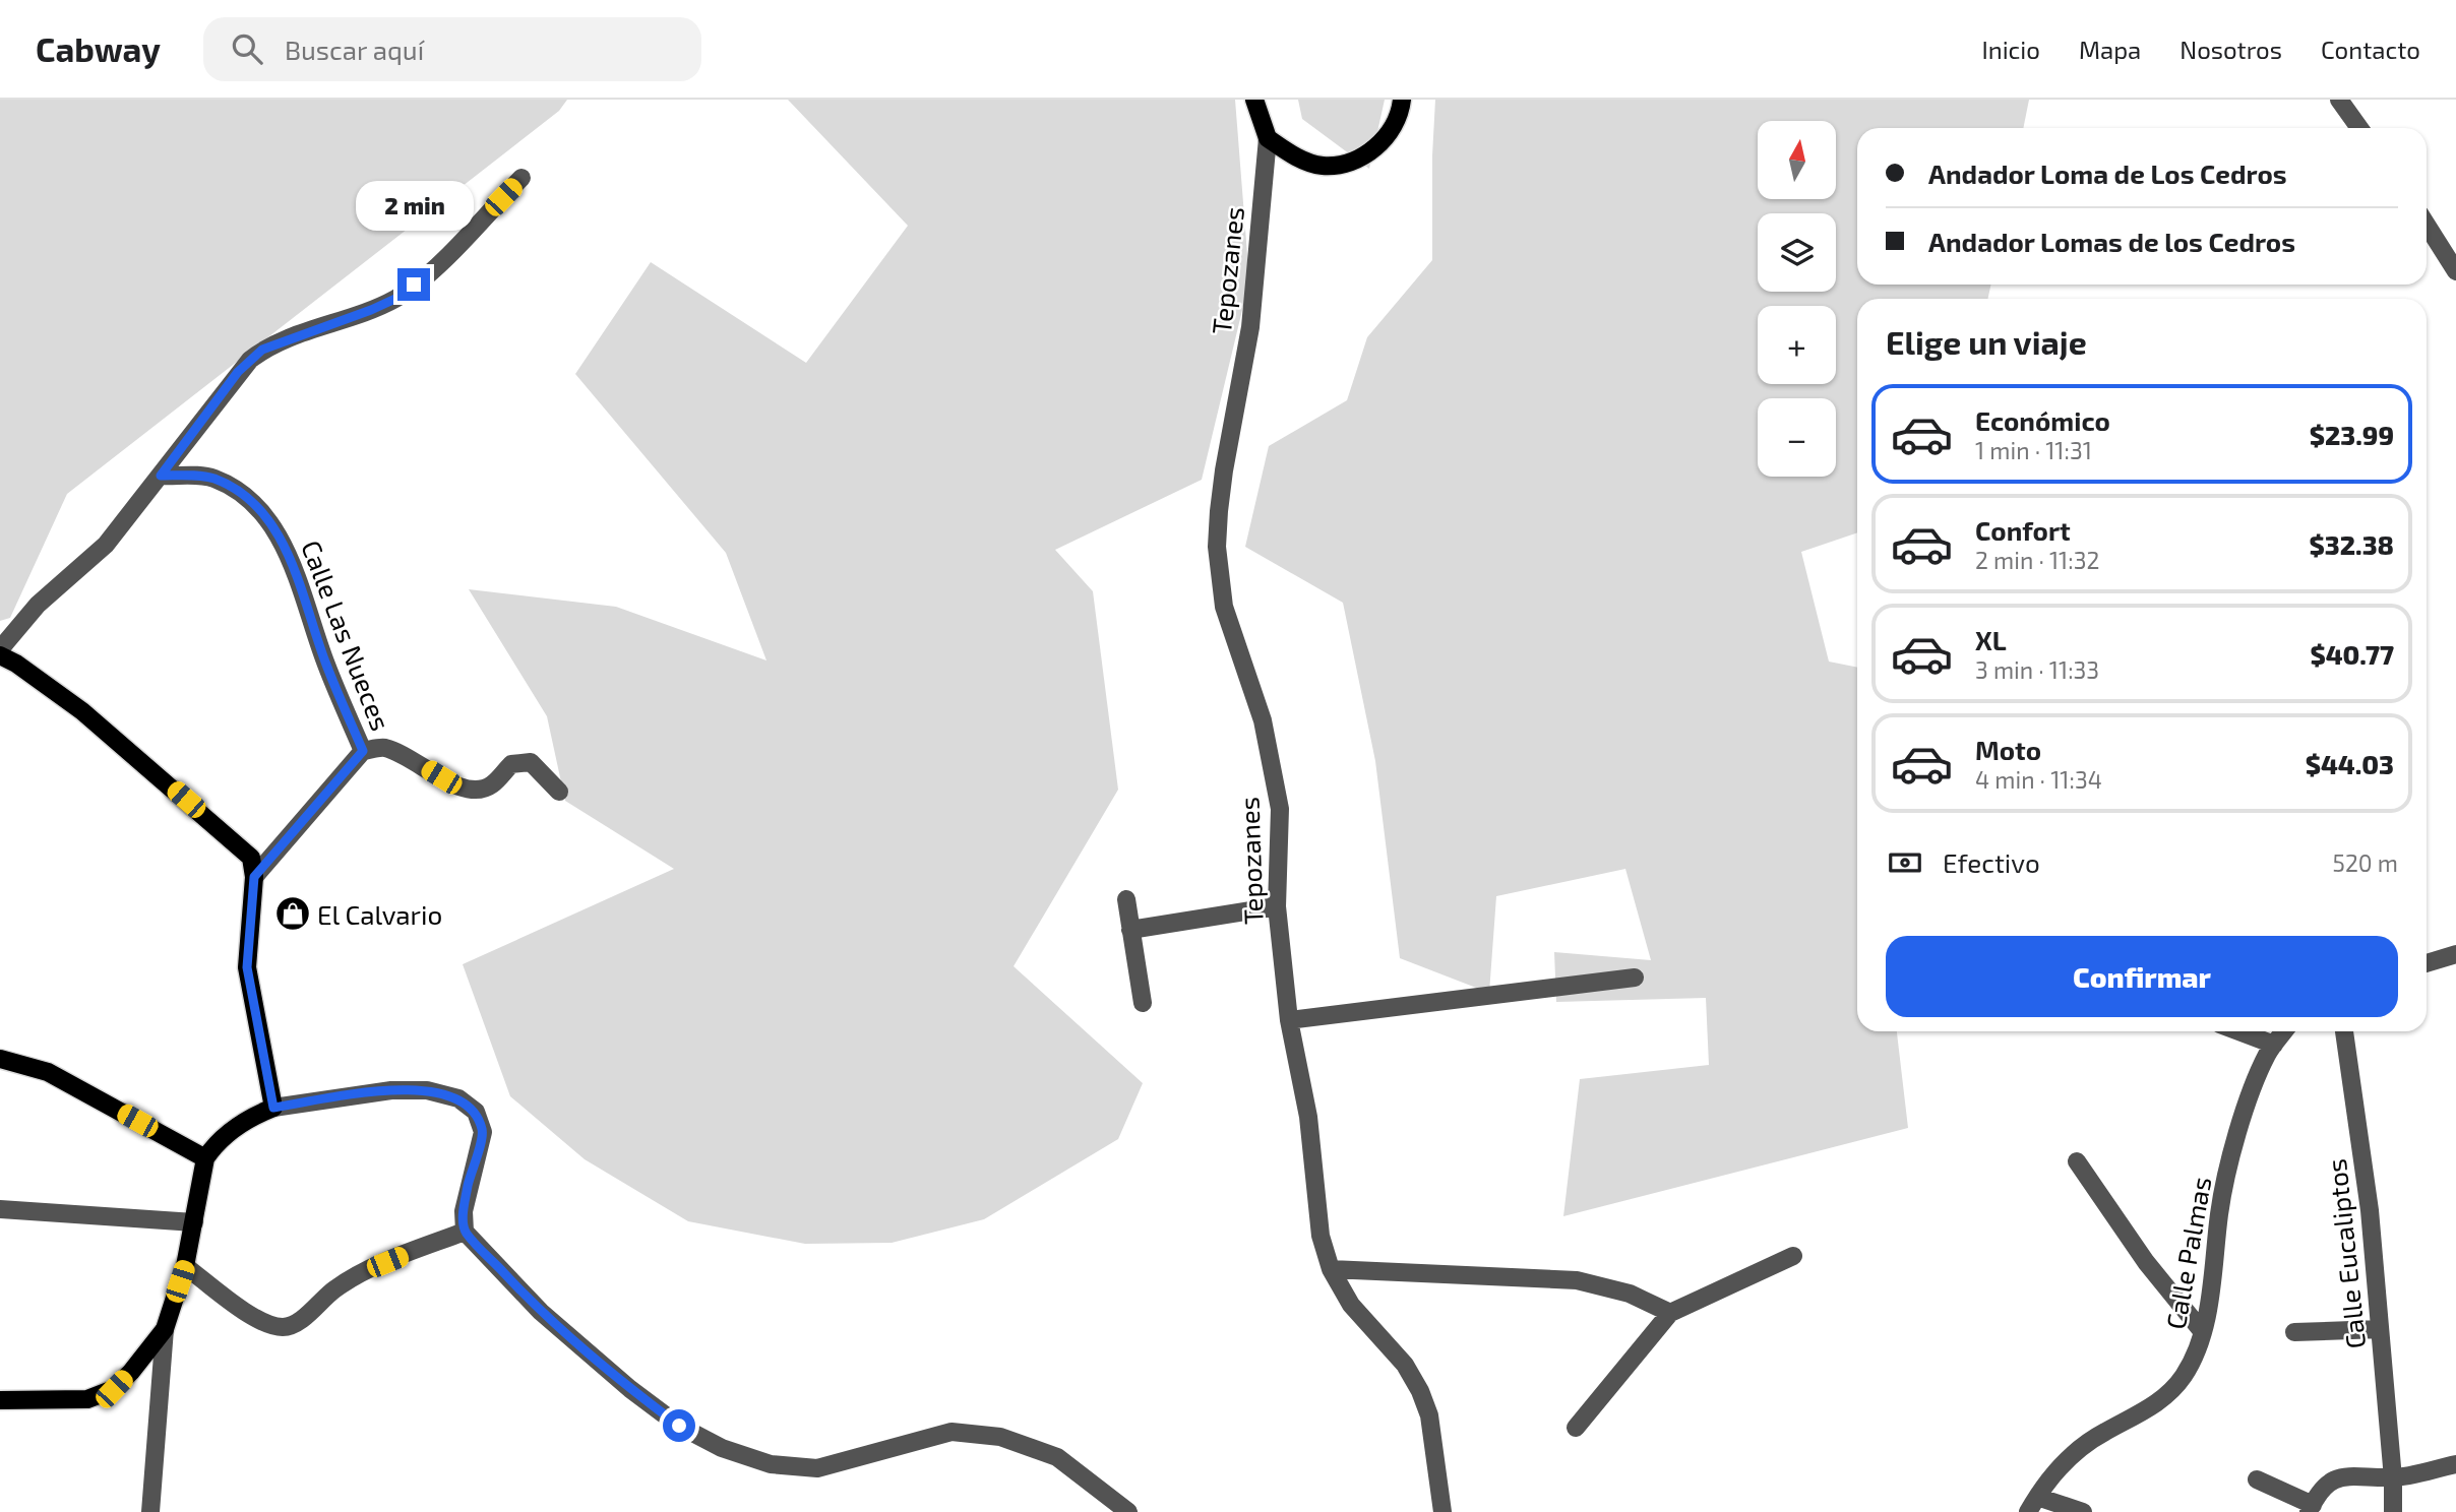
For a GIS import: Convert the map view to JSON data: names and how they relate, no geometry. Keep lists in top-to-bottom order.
{
  "streets": {
    "street": [
      "Tepozanes",
      "Calle Las Nueces",
      "Calle Palmas",
      "Calle Eucaliptos"
    ]
  },
  "places": {
    "shop": ["El Calvario"]
  },
  "north": "top",
  "page": {
    "header": "Cabway",
    "search": "Buscar aquí",
    "nav": [
      "Inicio",
      "Mapa",
      "Nosotros",
      "Contacto"
    ],
    "map_buttons": ["+", "−"],
    "banner": ["Andador Loma de Los Cedros", "Andador Lomas de los Cedros"],
    "bubble": "2 min",
    "heading": "Elige un viaje",
    "list": [
      {
        "name": "Económico",
        "note": "1 min · 11:31",
        "value": "$23.99"
      },
      {
        "name": "Confort",
        "note": "2 min · 11:32",
        "value": "$32.38"
      },
      {
        "name": "XL",
        "note": "3 min · 11:33",
        "value": "$40.77"
      },
      {
        "name": "Moto",
        "note": "4 min · 11:34",
        "value": "$44.03"
      }
    ],
    "pay": ["Efectivo", "520 m"],
    "buttons": "Confirmar"
  }
}
